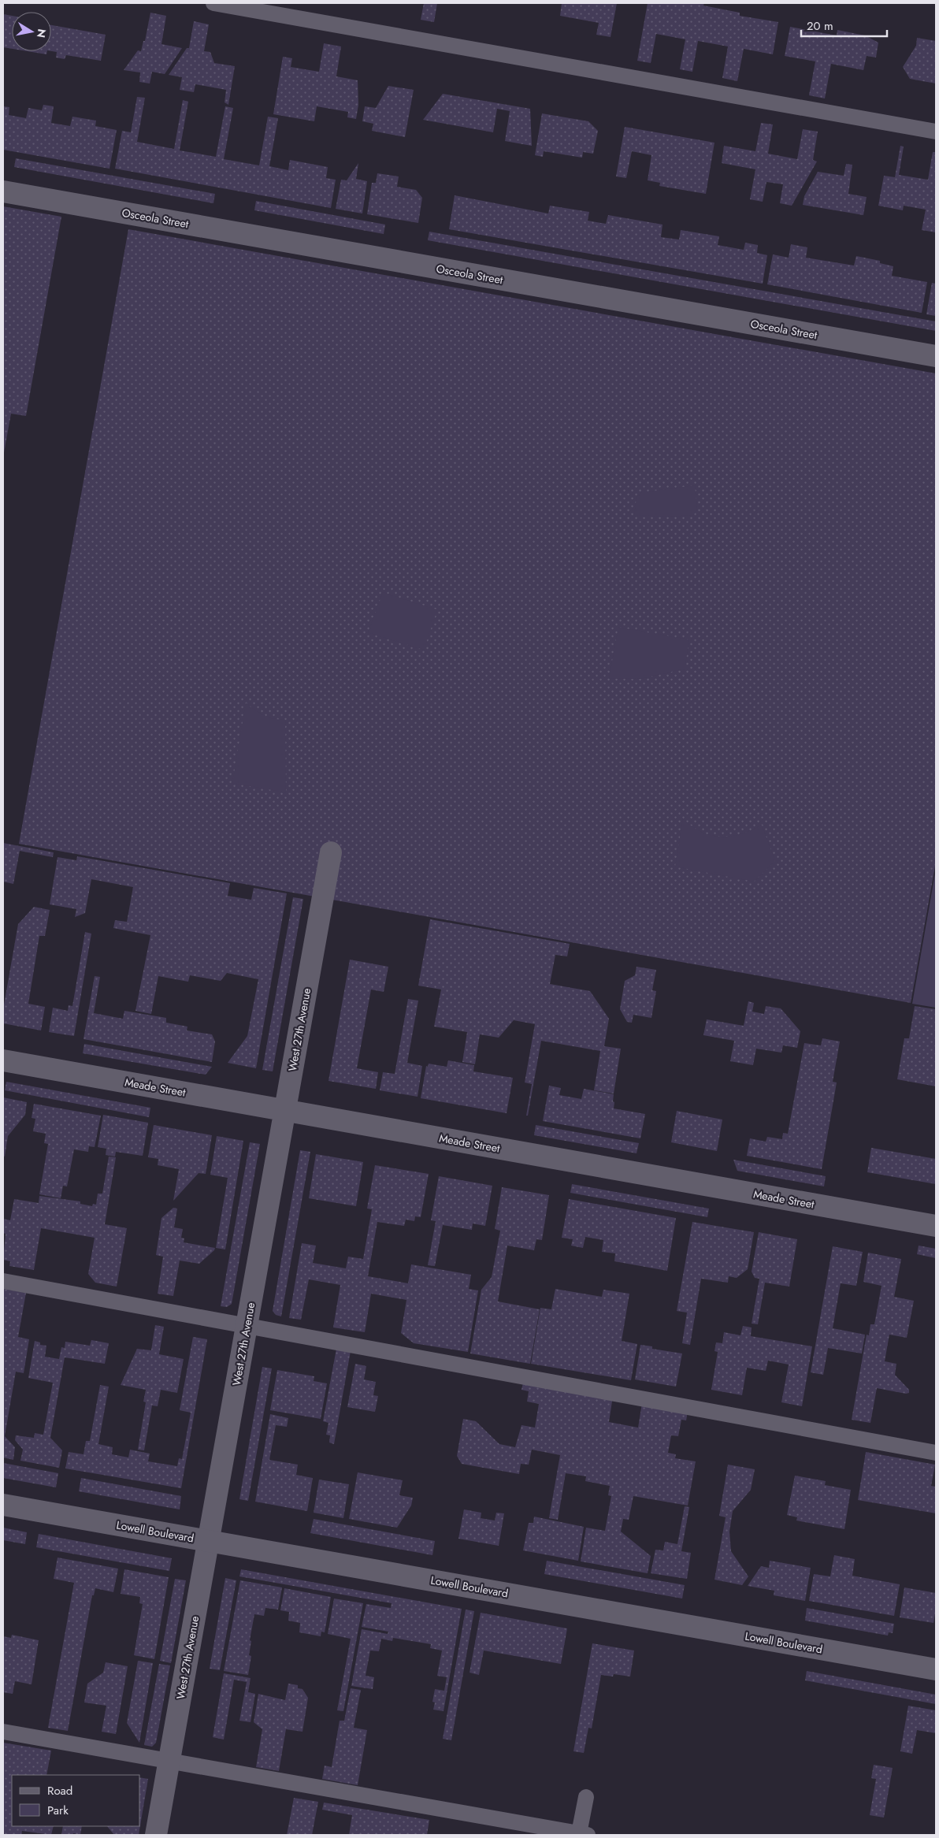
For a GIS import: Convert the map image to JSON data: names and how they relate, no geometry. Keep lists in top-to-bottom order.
{
  "streets": {
    "street": [
      "Osceola Street",
      "West 27th Avenue",
      "Meade Street",
      "Lowell Boulevard"
    ]
  },
  "crossings": [
    ["West 27th Avenue", "Meade Street"],
    ["West 27th Avenue", "Lowell Boulevard"]
  ],
  "legend": ["Road", "Park"],
  "scale_bar": "20 m",
  "north": "right"
}
